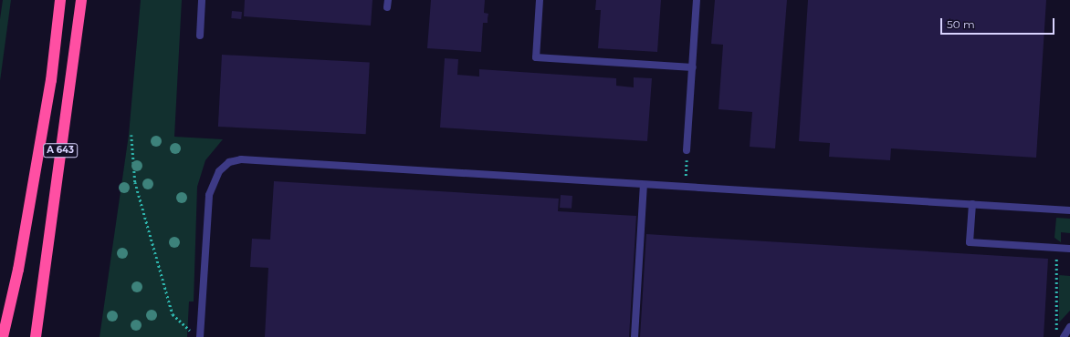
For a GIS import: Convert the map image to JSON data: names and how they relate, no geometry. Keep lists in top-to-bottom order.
{
  "streets": {
    "highway": ["A 643"]
  },
  "scale_bar": "50 m"
}
